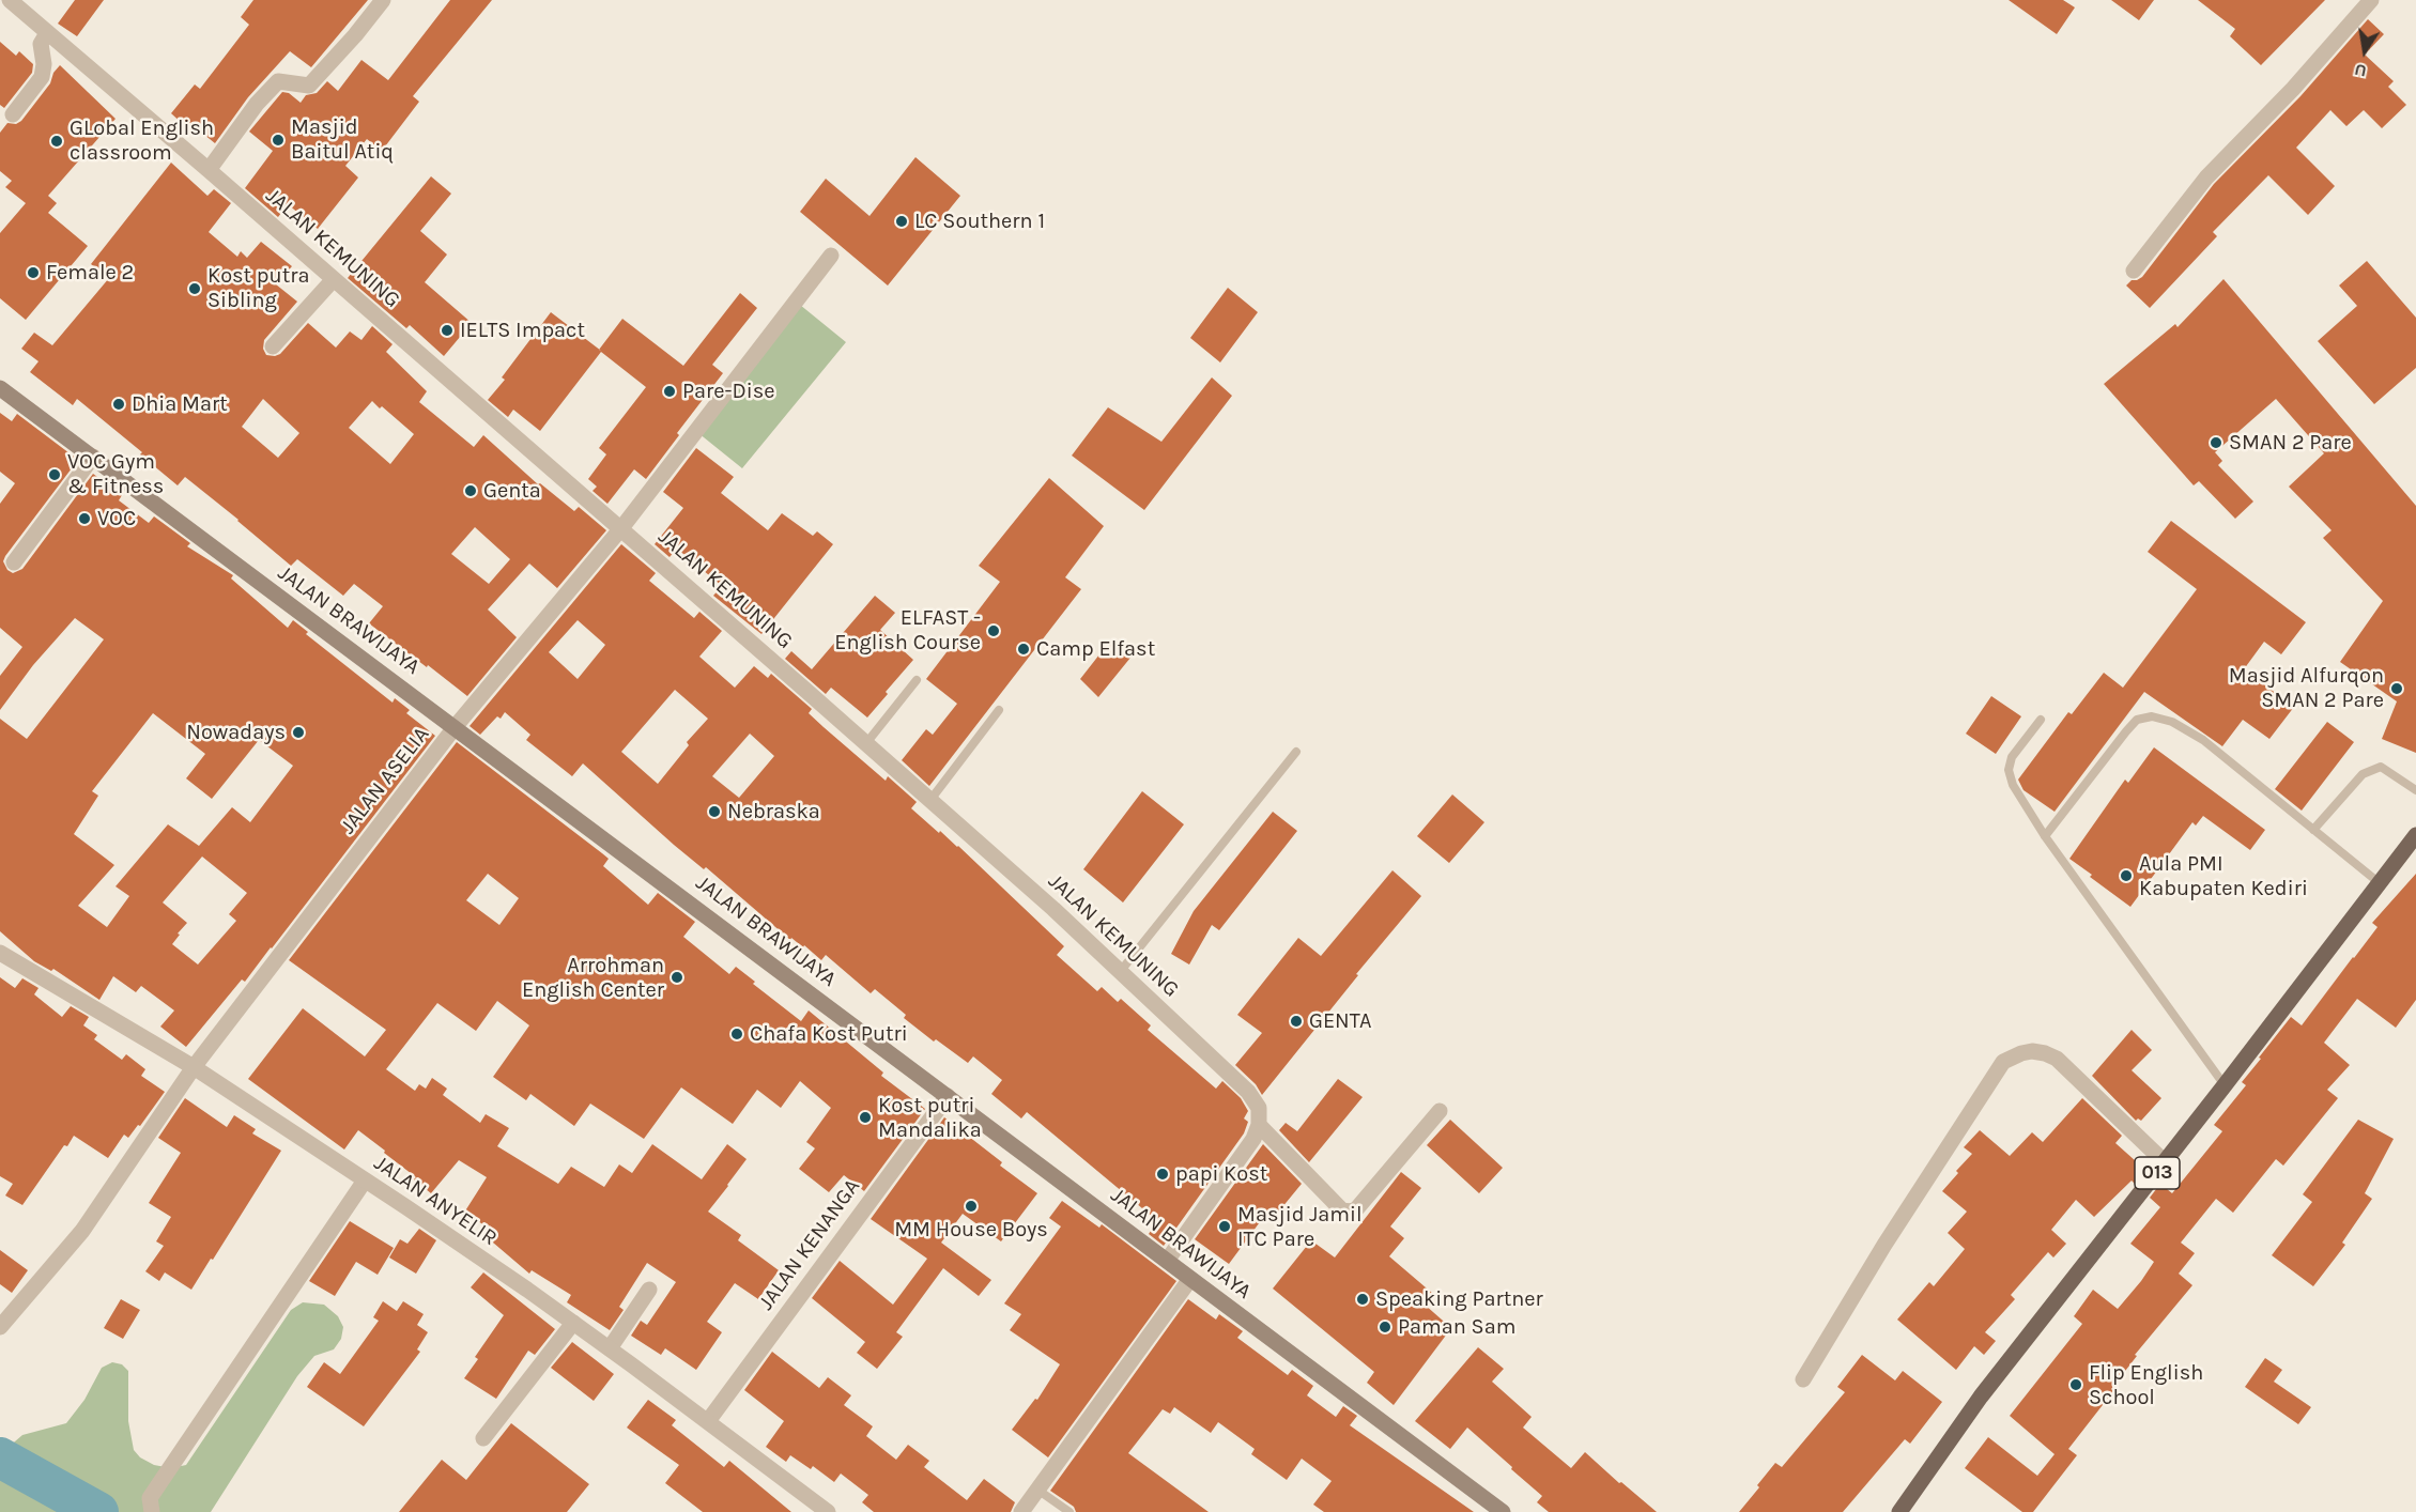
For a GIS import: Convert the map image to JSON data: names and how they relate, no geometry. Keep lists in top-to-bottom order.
{
  "streets": {
    "main road": ["JALAN BRAWIJAYA", "013"],
    "street": [
      "JALAN KEMUNING",
      "JALAN ASELIA",
      "JALAN ANYELIR",
      "JALAN KENANGA"
    ]
  },
  "crossings": [
    ["JALAN KEMUNING", "JALAN ASELIA"],
    ["JALAN BRAWIJAYA", "JALAN ASELIA"],
    ["JALAN BRAWIJAYA", "JALAN KENANGA"],
    ["JALAN ASELIA", "JALAN ANYELIR"],
    ["JALAN ANYELIR", "JALAN KENANGA"]
  ],
  "places": [
    "Masjid Baitul Atiq",
    "GLobal English classroom",
    "LC Southern 1",
    "Female 2",
    "Kost putra Sibling",
    "IELTS Impact",
    "Pare-Dise",
    "Dhia Mart",
    "SMAN 2 Pare",
    "VOC Gym & Fitness",
    "Genta",
    "VOC",
    "ELFAST - English Course",
    "Camp Elfast",
    "Masjid Alfurqon SMAN 2 Pare",
    "Nowadays",
    "Nebraska",
    "Aula PMI Kabupaten Kediri",
    "Arrohman English Center",
    "GENTA",
    "Chafa Kost Putri",
    "Kost putri Mandalika",
    "papi Kost",
    "MM House Boys",
    "Masjid Jamil ITC Pare",
    "Speaking Partner",
    "Paman Sam",
    "Flip English School"
  ],
  "north": "bottom"
}
